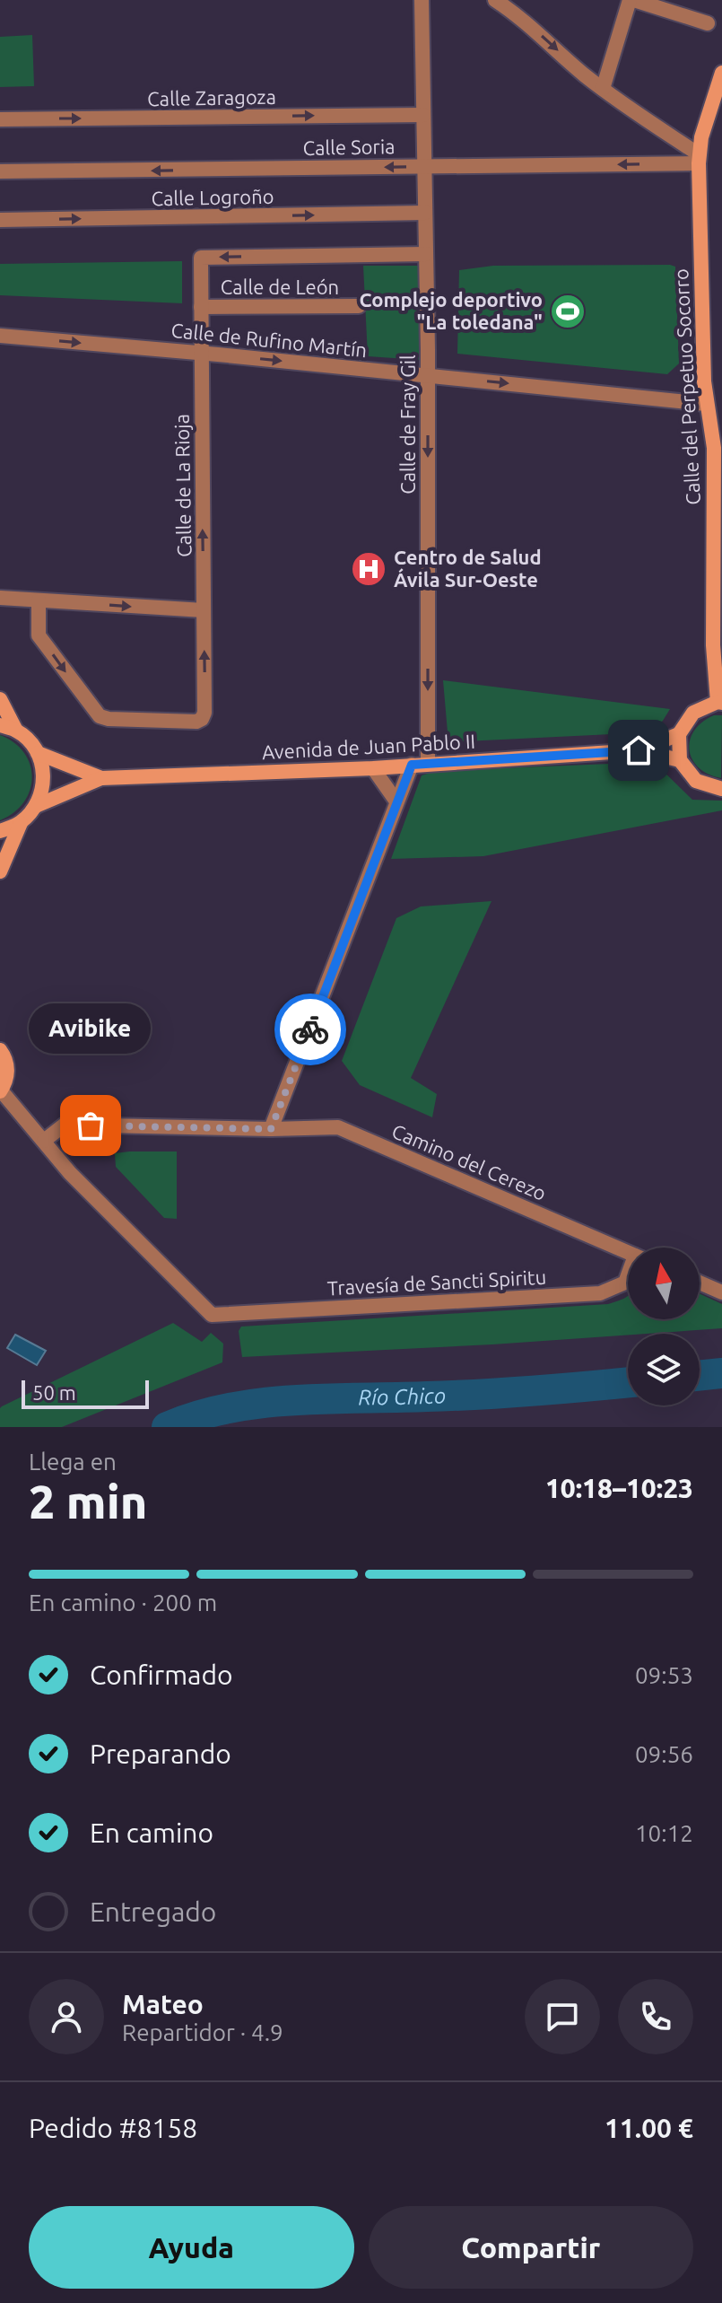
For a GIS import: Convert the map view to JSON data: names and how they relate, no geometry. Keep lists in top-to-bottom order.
{
  "streets": {
    "main road": ["Calle del Perpetuo Socorro", "Avenida de Juan Pablo II"],
    "street": [
      "Calle Zaragoza",
      "Calle Soria",
      "Calle Logroño",
      "Calle de León",
      "Calle de Rufino Martín",
      "Calle de Fray Gil",
      "Calle de La Rioja",
      "Camino del Cerezo",
      "Travesía de Sancti Spiritu"
    ]
  },
  "crossings": [
    ["Calle Zaragoza", "Calle de Fray Gil"],
    ["Calle Soria", "Calle del Perpetuo Socorro"],
    ["Calle Soria", "Calle de Fray Gil"],
    ["Calle Logroño", "Calle de Fray Gil"],
    ["Calle de León", "Calle de La Rioja"],
    ["Calle de Rufino Martín", "Calle del Perpetuo Socorro"],
    ["Calle de Rufino Martín", "Calle de Fray Gil"],
    ["Calle de Rufino Martín", "Calle de La Rioja"],
    ["Calle de Fray Gil", "Calle de La Rioja"],
    ["Calle de Fray Gil", "Avenida de Juan Pablo II"],
    ["Camino del Cerezo", "Travesía de Sancti Spiritu"]
  ],
  "one_way": [
    "Calle Zaragoza",
    "Calle Soria",
    "Calle Logroño",
    "Calle de Rufino Martín",
    "Calle de Fray Gil"
  ],
  "water": ["Río Chico"],
  "places": {
    "sports": ["Complejo deportivo \"La toledana\""],
    "hospital": ["Centro de Salud Ávila Sur-Oeste"],
    "other": ["Avibike"]
  },
  "scale_bar": "50 m",
  "north": "top",
  "page": {
    "bubble": "Avibike",
    "scale": "50 m",
    "heading": ["2 min", "Llega en", "10:18–10:23"],
    "panel": [
      "Mateo",
      "Repartidor · 4.9",
      "Pedido #8158",
      "11.00 €"
    ],
    "bar": "En camino · 200 m",
    "list": [
      ["Confirmado", "09:53"],
      ["Preparando", "09:56"],
      ["En camino", "10:12"],
      "Entregado"
    ],
    "buttons": ["Ayuda", "Compartir"]
  }
}
